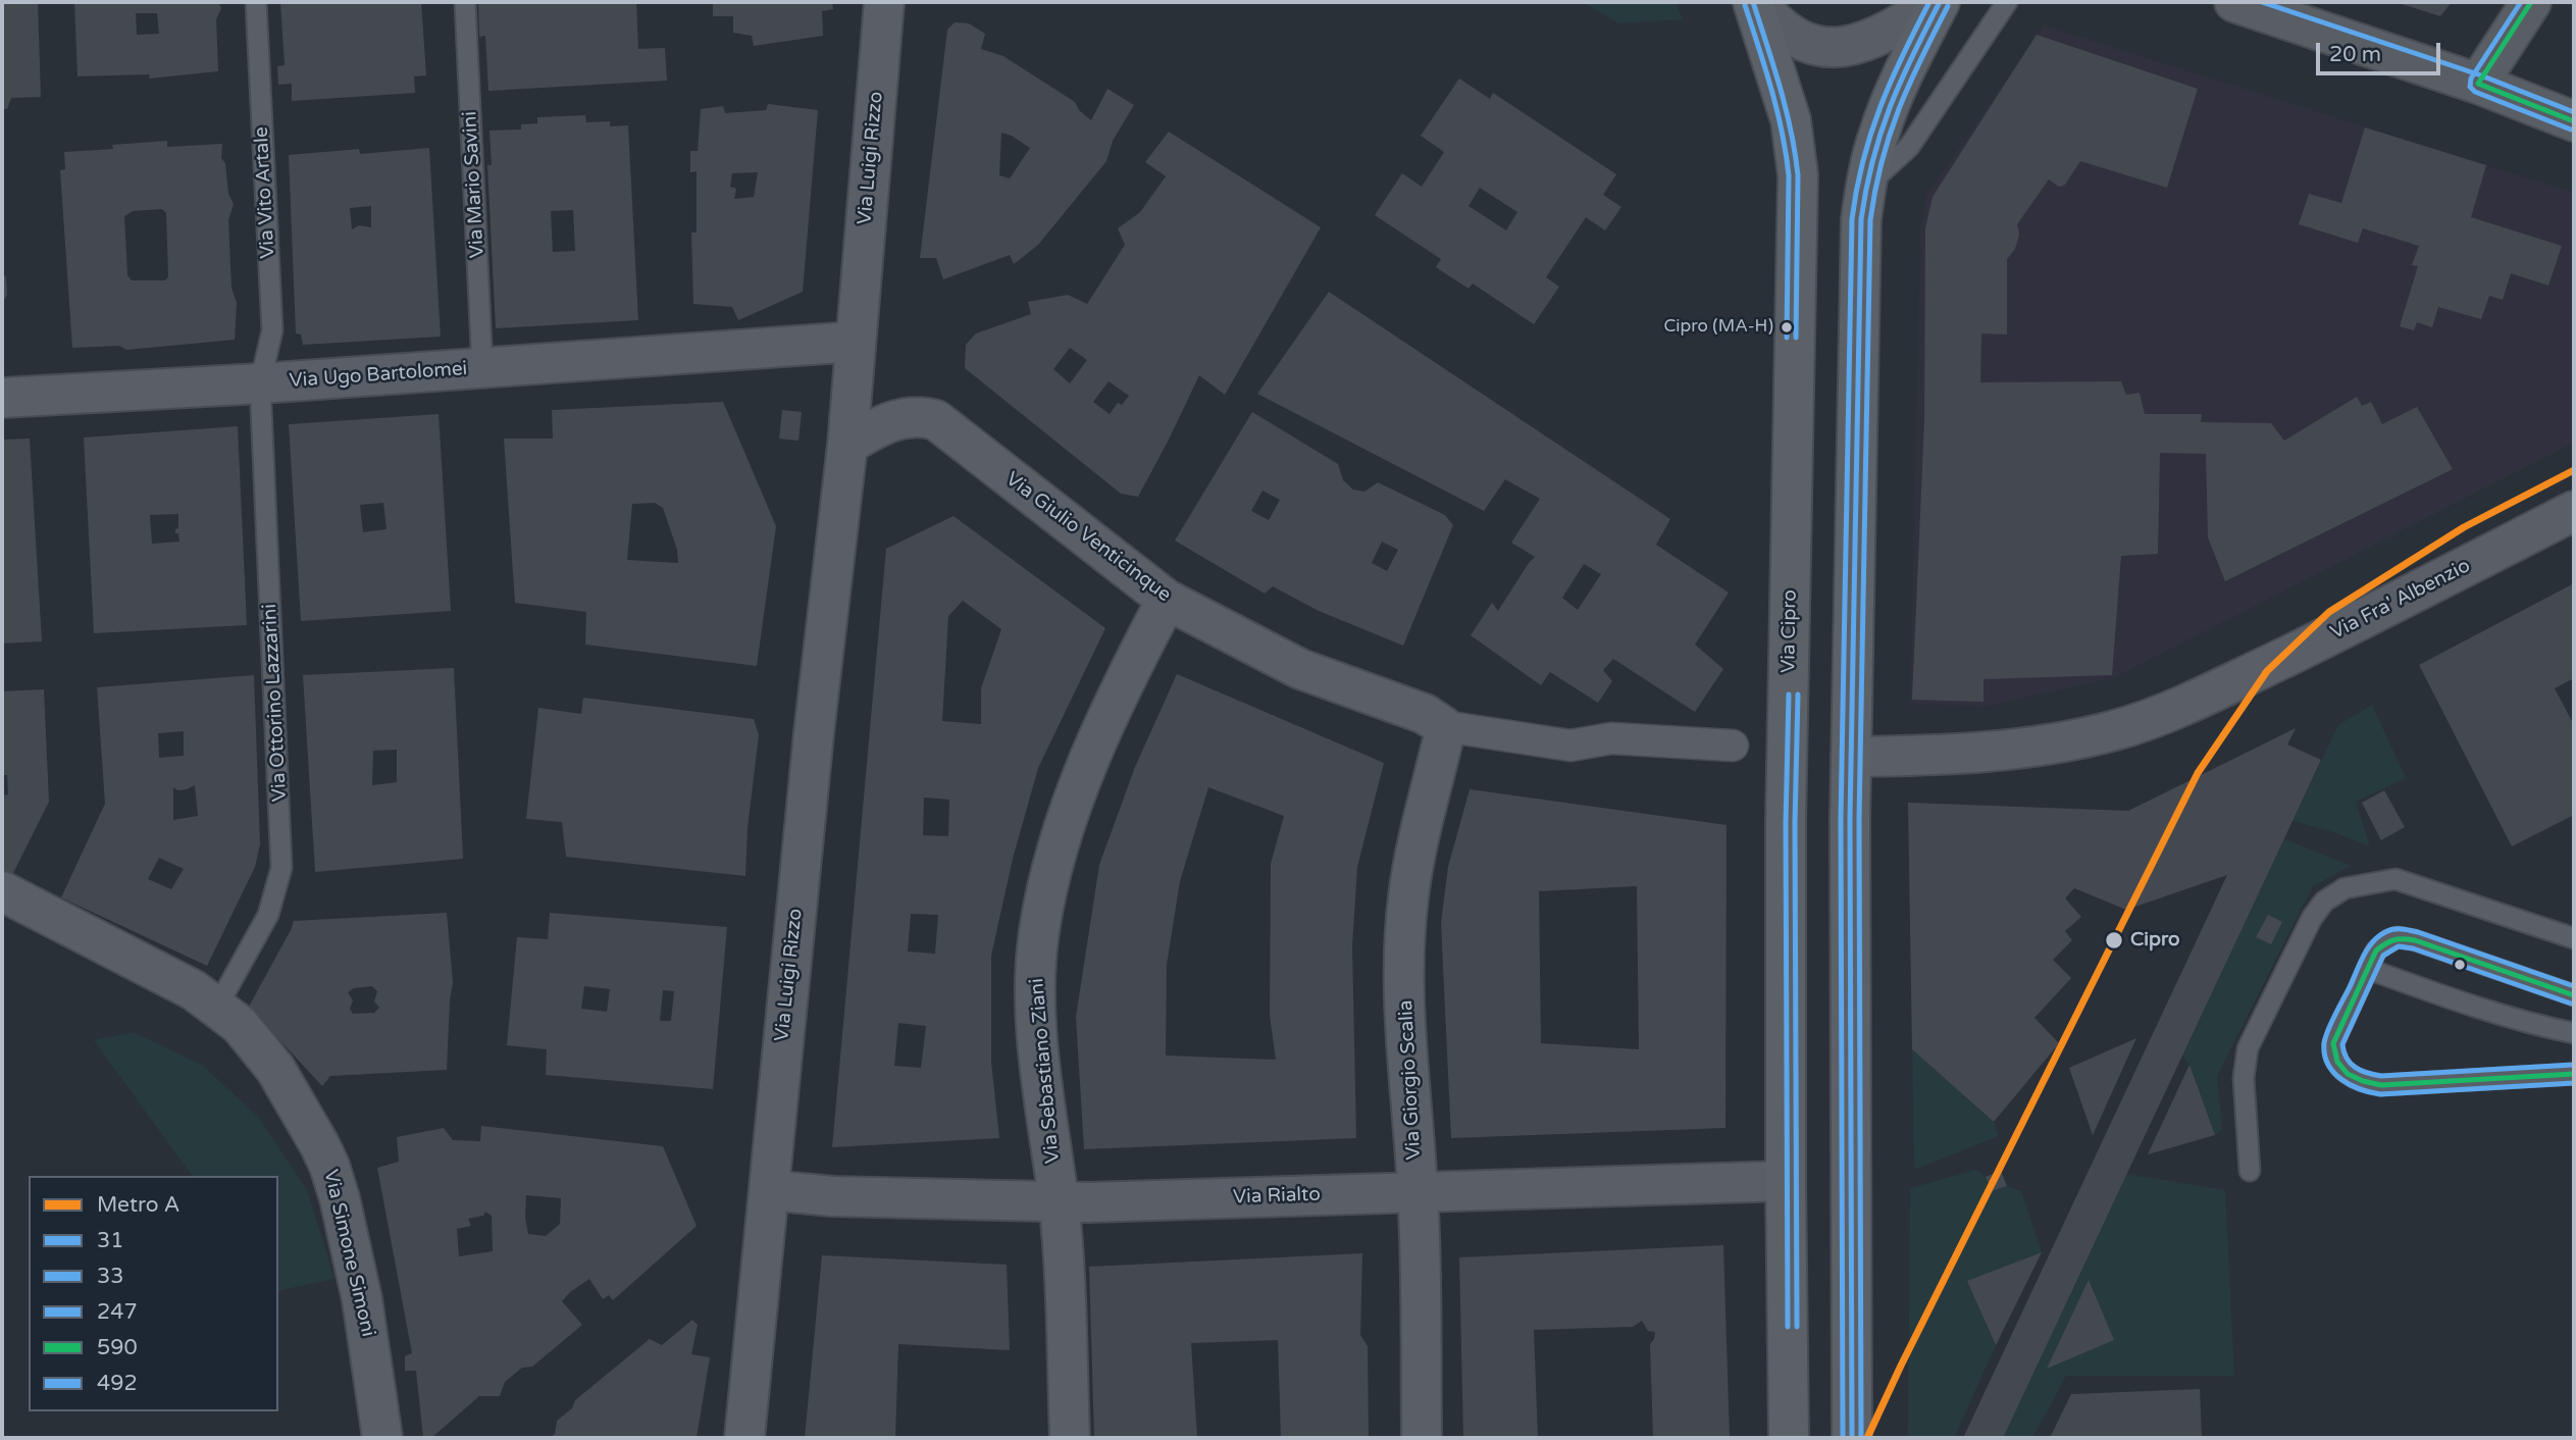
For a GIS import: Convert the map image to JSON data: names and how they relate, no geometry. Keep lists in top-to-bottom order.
{
  "streets": {
    "main road": ["Via Cipro"],
    "street": [
      "Via Luigi Rizzo",
      "Via Ugo Bartolomei",
      "Via Giulio Venticinque",
      "Via Fra' Albenzio",
      "Via Sebastiano Ziani",
      "Via Giorgio Scalia",
      "Via Rialto",
      "Via Simone Simoni"
    ],
    "lane": ["Via Mario Savini", "Via Vito Artale", "Via Ottorino Lazzarini"]
  },
  "crossings": [
    ["Via Luigi Rizzo", "Via Ugo Bartolomei"],
    ["Via Luigi Rizzo", "Via Giulio Venticinque"],
    ["Via Luigi Rizzo", "Via Rialto"],
    ["Via Mario Savini", "Via Ugo Bartolomei"],
    ["Via Vito Artale", "Via Ugo Bartolomei"],
    ["Via Vito Artale", "Via Ottorino Lazzarini"],
    ["Via Ugo Bartolomei", "Via Ottorino Lazzarini"],
    ["Via Giulio Venticinque", "Via Sebastiano Ziani"],
    ["Via Giulio Venticinque", "Via Giorgio Scalia"],
    ["Via Cipro", "Via Rialto"],
    ["Via Ottorino Lazzarini", "Via Simone Simoni"],
    ["Via Sebastiano Ziani", "Via Rialto"],
    ["Via Giorgio Scalia", "Via Rialto"]
  ],
  "places": ["Cipro (MA-H)", "Cipro"],
  "lines": [
    "transit line 31",
    "transit line 247",
    "transit line 590",
    "transit line 492",
    "transit line 33",
    "metro line A"
  ],
  "legend": [
    "Metro A",
    "31",
    "33",
    "247",
    "590",
    "492"
  ],
  "scale_bar": "20 m"
}
